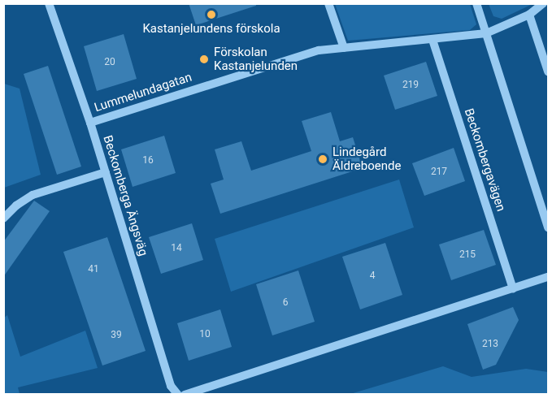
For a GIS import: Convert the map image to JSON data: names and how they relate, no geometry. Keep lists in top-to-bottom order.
{
  "streets": {
    "street": ["Lummelundagatan", "Beckombergavägen", "Beckomberga Ängsväg"]
  },
  "crossings": [
    ["Lummelundagatan", "Beckombergavägen"],
    ["Lummelundagatan", "Beckomberga Ängsväg"]
  ],
  "places": ["Kastanjelundens förskola", "Förskolan Kastanjelunden", "Lindegård Äldreboende"],
  "house_numbers": [
    "20",
    "219",
    "16",
    "217",
    "14",
    "215",
    "41",
    "4",
    "6",
    "10",
    "39",
    "213"
  ]
}
